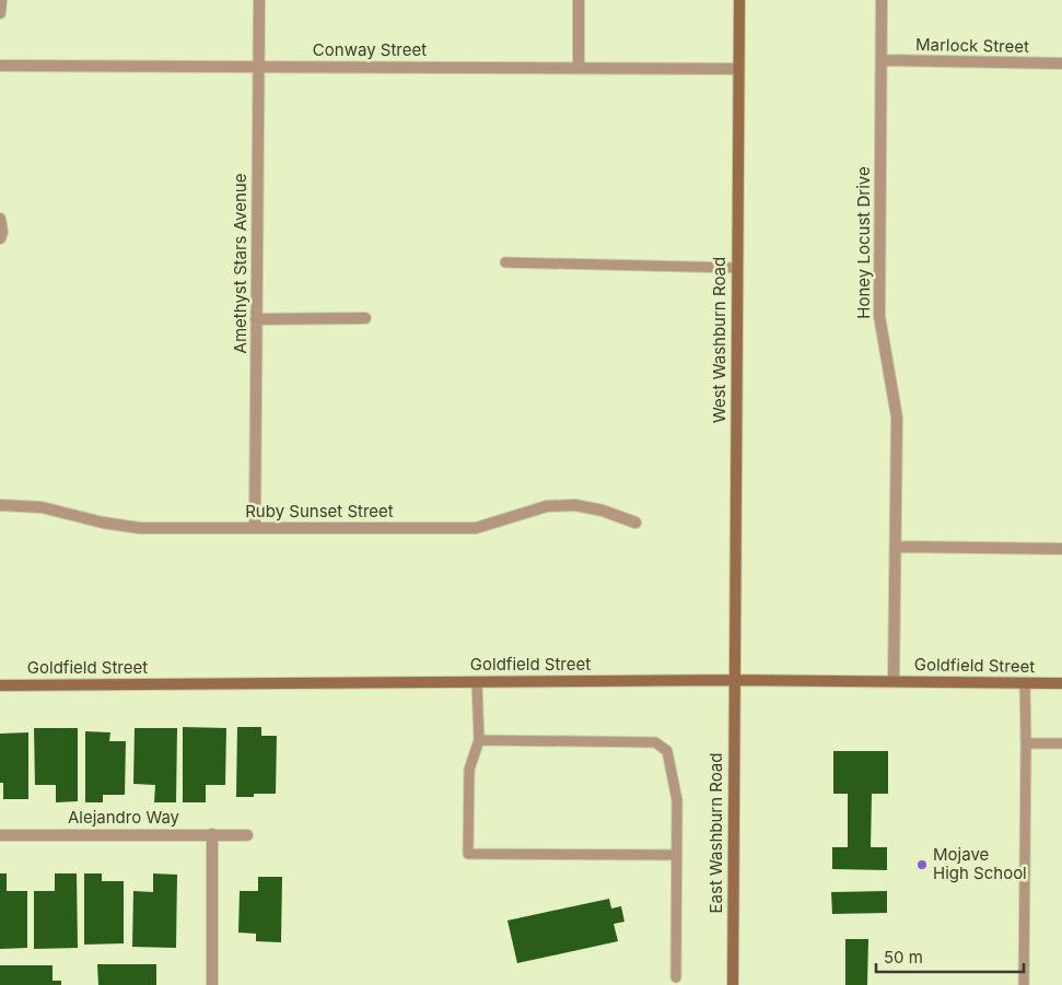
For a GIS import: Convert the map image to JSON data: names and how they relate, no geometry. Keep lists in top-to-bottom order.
{
  "streets": {
    "street": [
      "Marlock Street",
      "Conway Street",
      "Honey Locust Drive",
      "Amethyst Stars Avenue",
      "West Washburn Road",
      "Ruby Sunset Street",
      "Goldfield Street",
      "Alejandro Way",
      "East Washburn Road"
    ]
  },
  "crossings": [
    ["Marlock Street", "Honey Locust Drive"],
    ["Conway Street", "Amethyst Stars Avenue"],
    ["Conway Street", "West Washburn Road"],
    ["Honey Locust Drive", "Goldfield Street"],
    ["Amethyst Stars Avenue", "Ruby Sunset Street"],
    ["West Washburn Road", "Goldfield Street"],
    ["West Washburn Road", "East Washburn Road"],
    ["Goldfield Street", "East Washburn Road"]
  ],
  "places": ["Mojave High School"],
  "scale_bar": "50 m"
}
